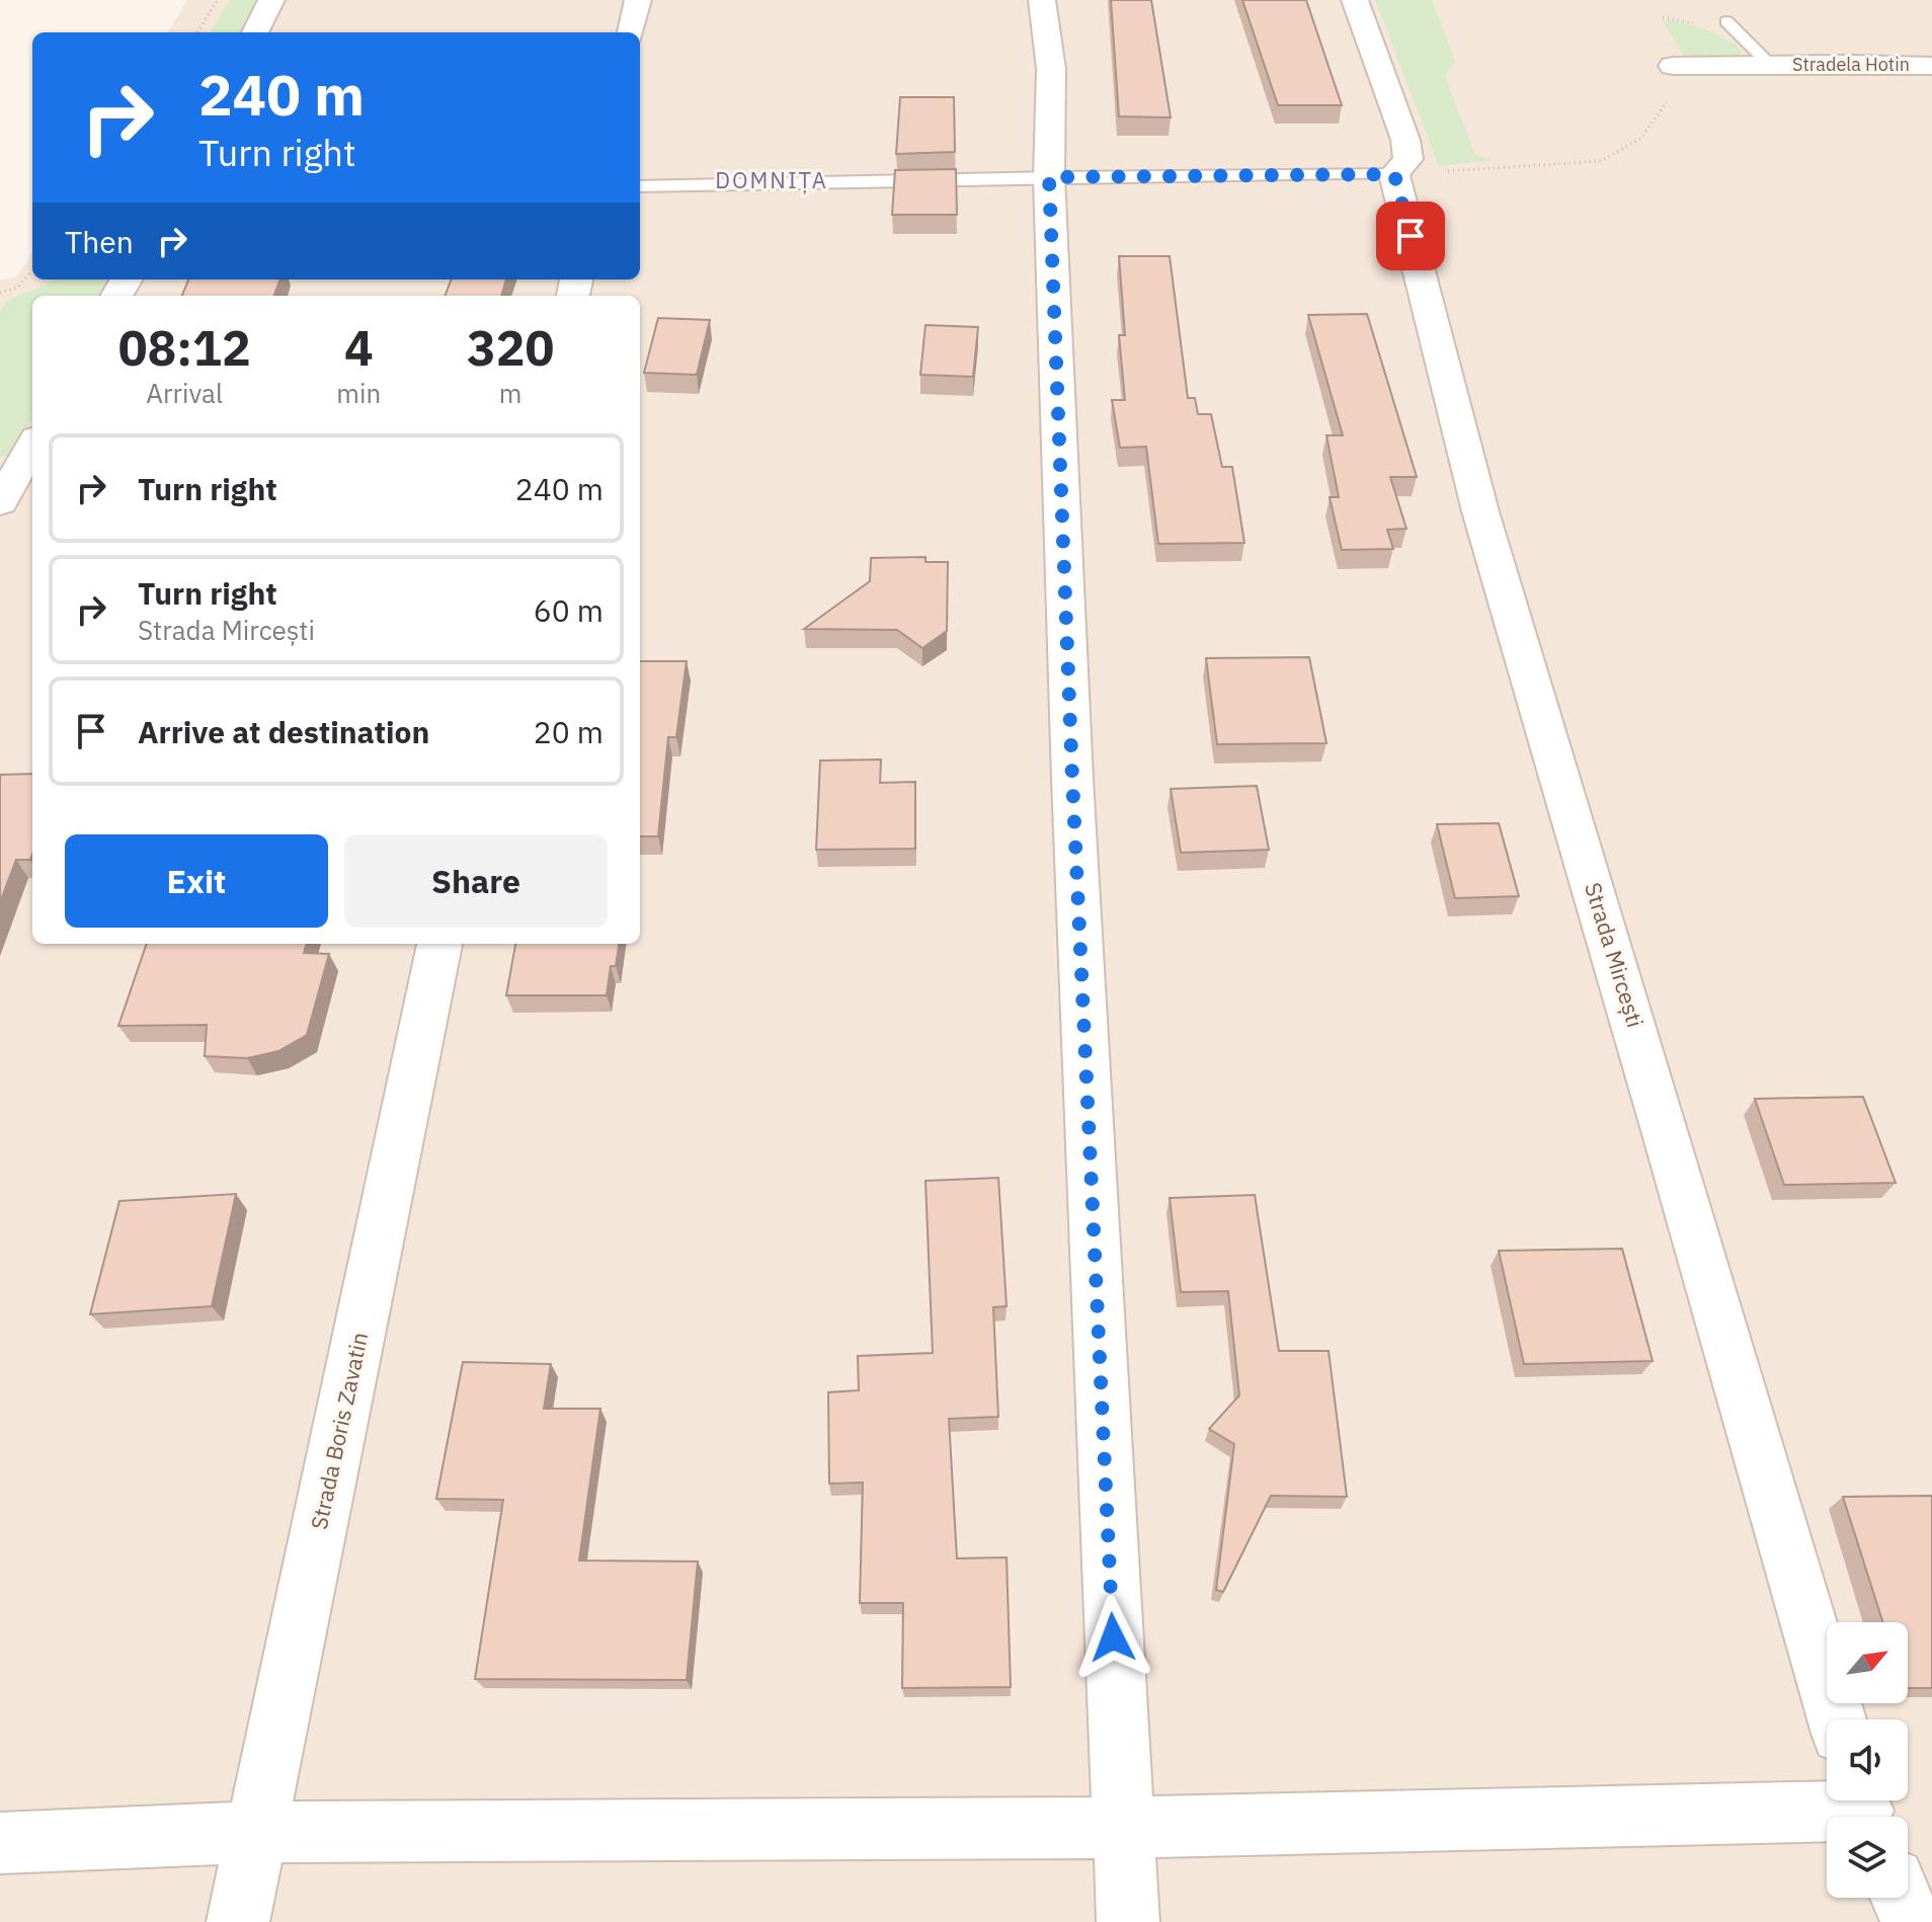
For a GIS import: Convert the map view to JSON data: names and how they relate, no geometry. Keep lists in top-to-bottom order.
{
  "streets": {
    "street": ["Stradela Hotin", "Strada Mircești", "Strada Boris Zavatin"]
  },
  "districts": ["DOMNIȚA"],
  "north": "top right",
  "page": {
    "turn": ["240 m", "Turn right"],
    "then": "Then",
    "eta": [
      "08:12",
      "Arrival",
      "4",
      "min",
      "320",
      "m"
    ],
    "list": [
      {
        "name": "Turn right",
        "value": "240 m"
      },
      {
        "name": "Turn right",
        "note": "Strada Mircești",
        "value": "60 m"
      },
      {
        "name": "Arrive at destination",
        "value": "20 m"
      }
    ],
    "buttons": ["Exit", "Share"]
  }
}
